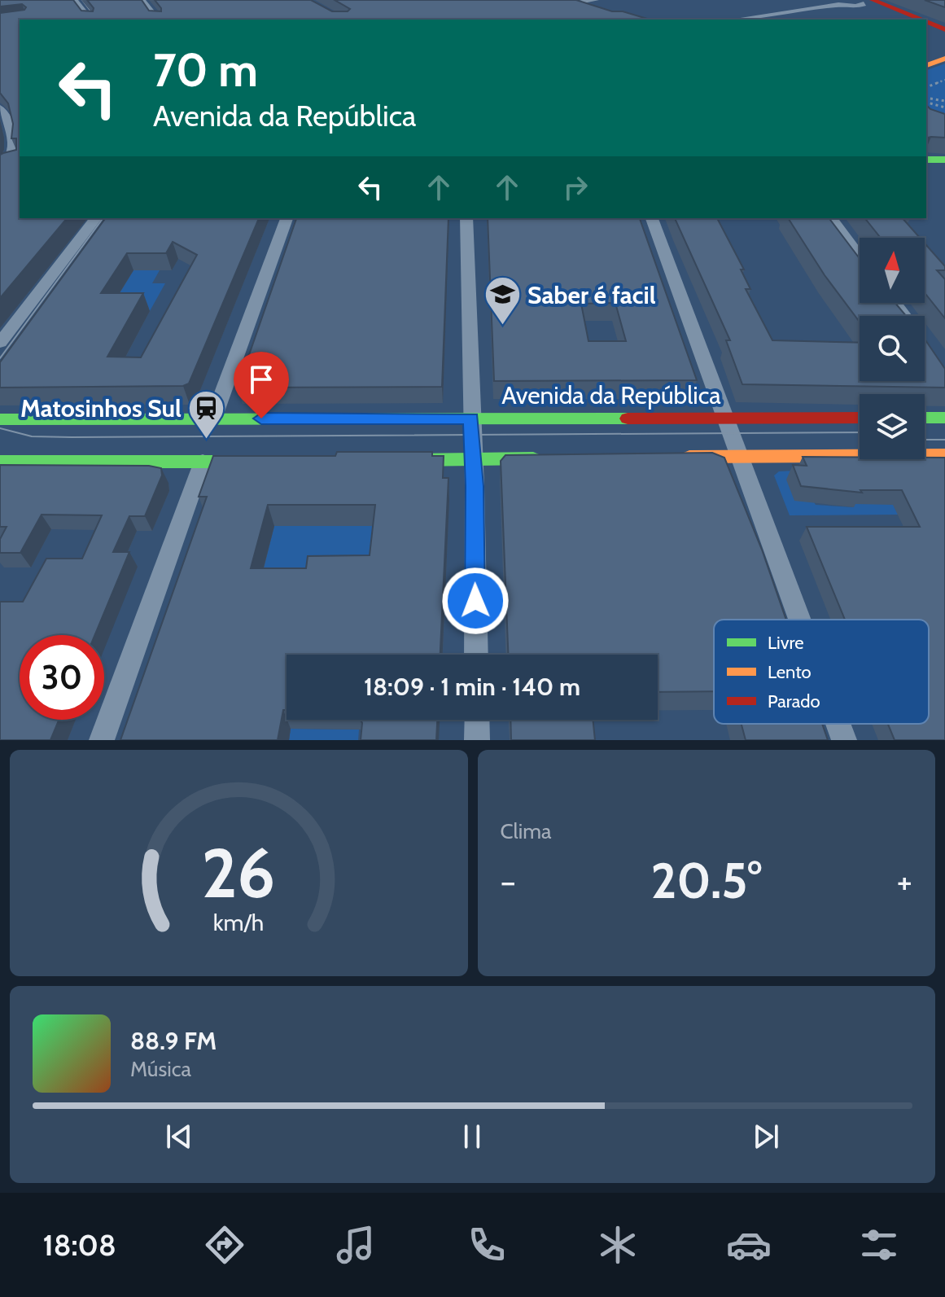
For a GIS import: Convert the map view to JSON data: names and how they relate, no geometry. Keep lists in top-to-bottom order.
{
  "streets": {
    "main road": ["Avenida da República"]
  },
  "places": {
    "school or university": ["Saber é facil"],
    "station": ["Matosinhos Sul"]
  },
  "legend": ["Livre", "Lento", "Parado"],
  "north": "top",
  "page": {
    "turn": ["70 m", "Avenida da República"],
    "limit": "30",
    "trip": "18:09 · 1 min · 140 m",
    "tile": "Clima",
    "heat": ["−", "20.5°", "+"],
    "song": ["88.9 FM", "Música"],
    "tabs": "18:08",
    "gauge": ["26", "km/h"]
  }
}
